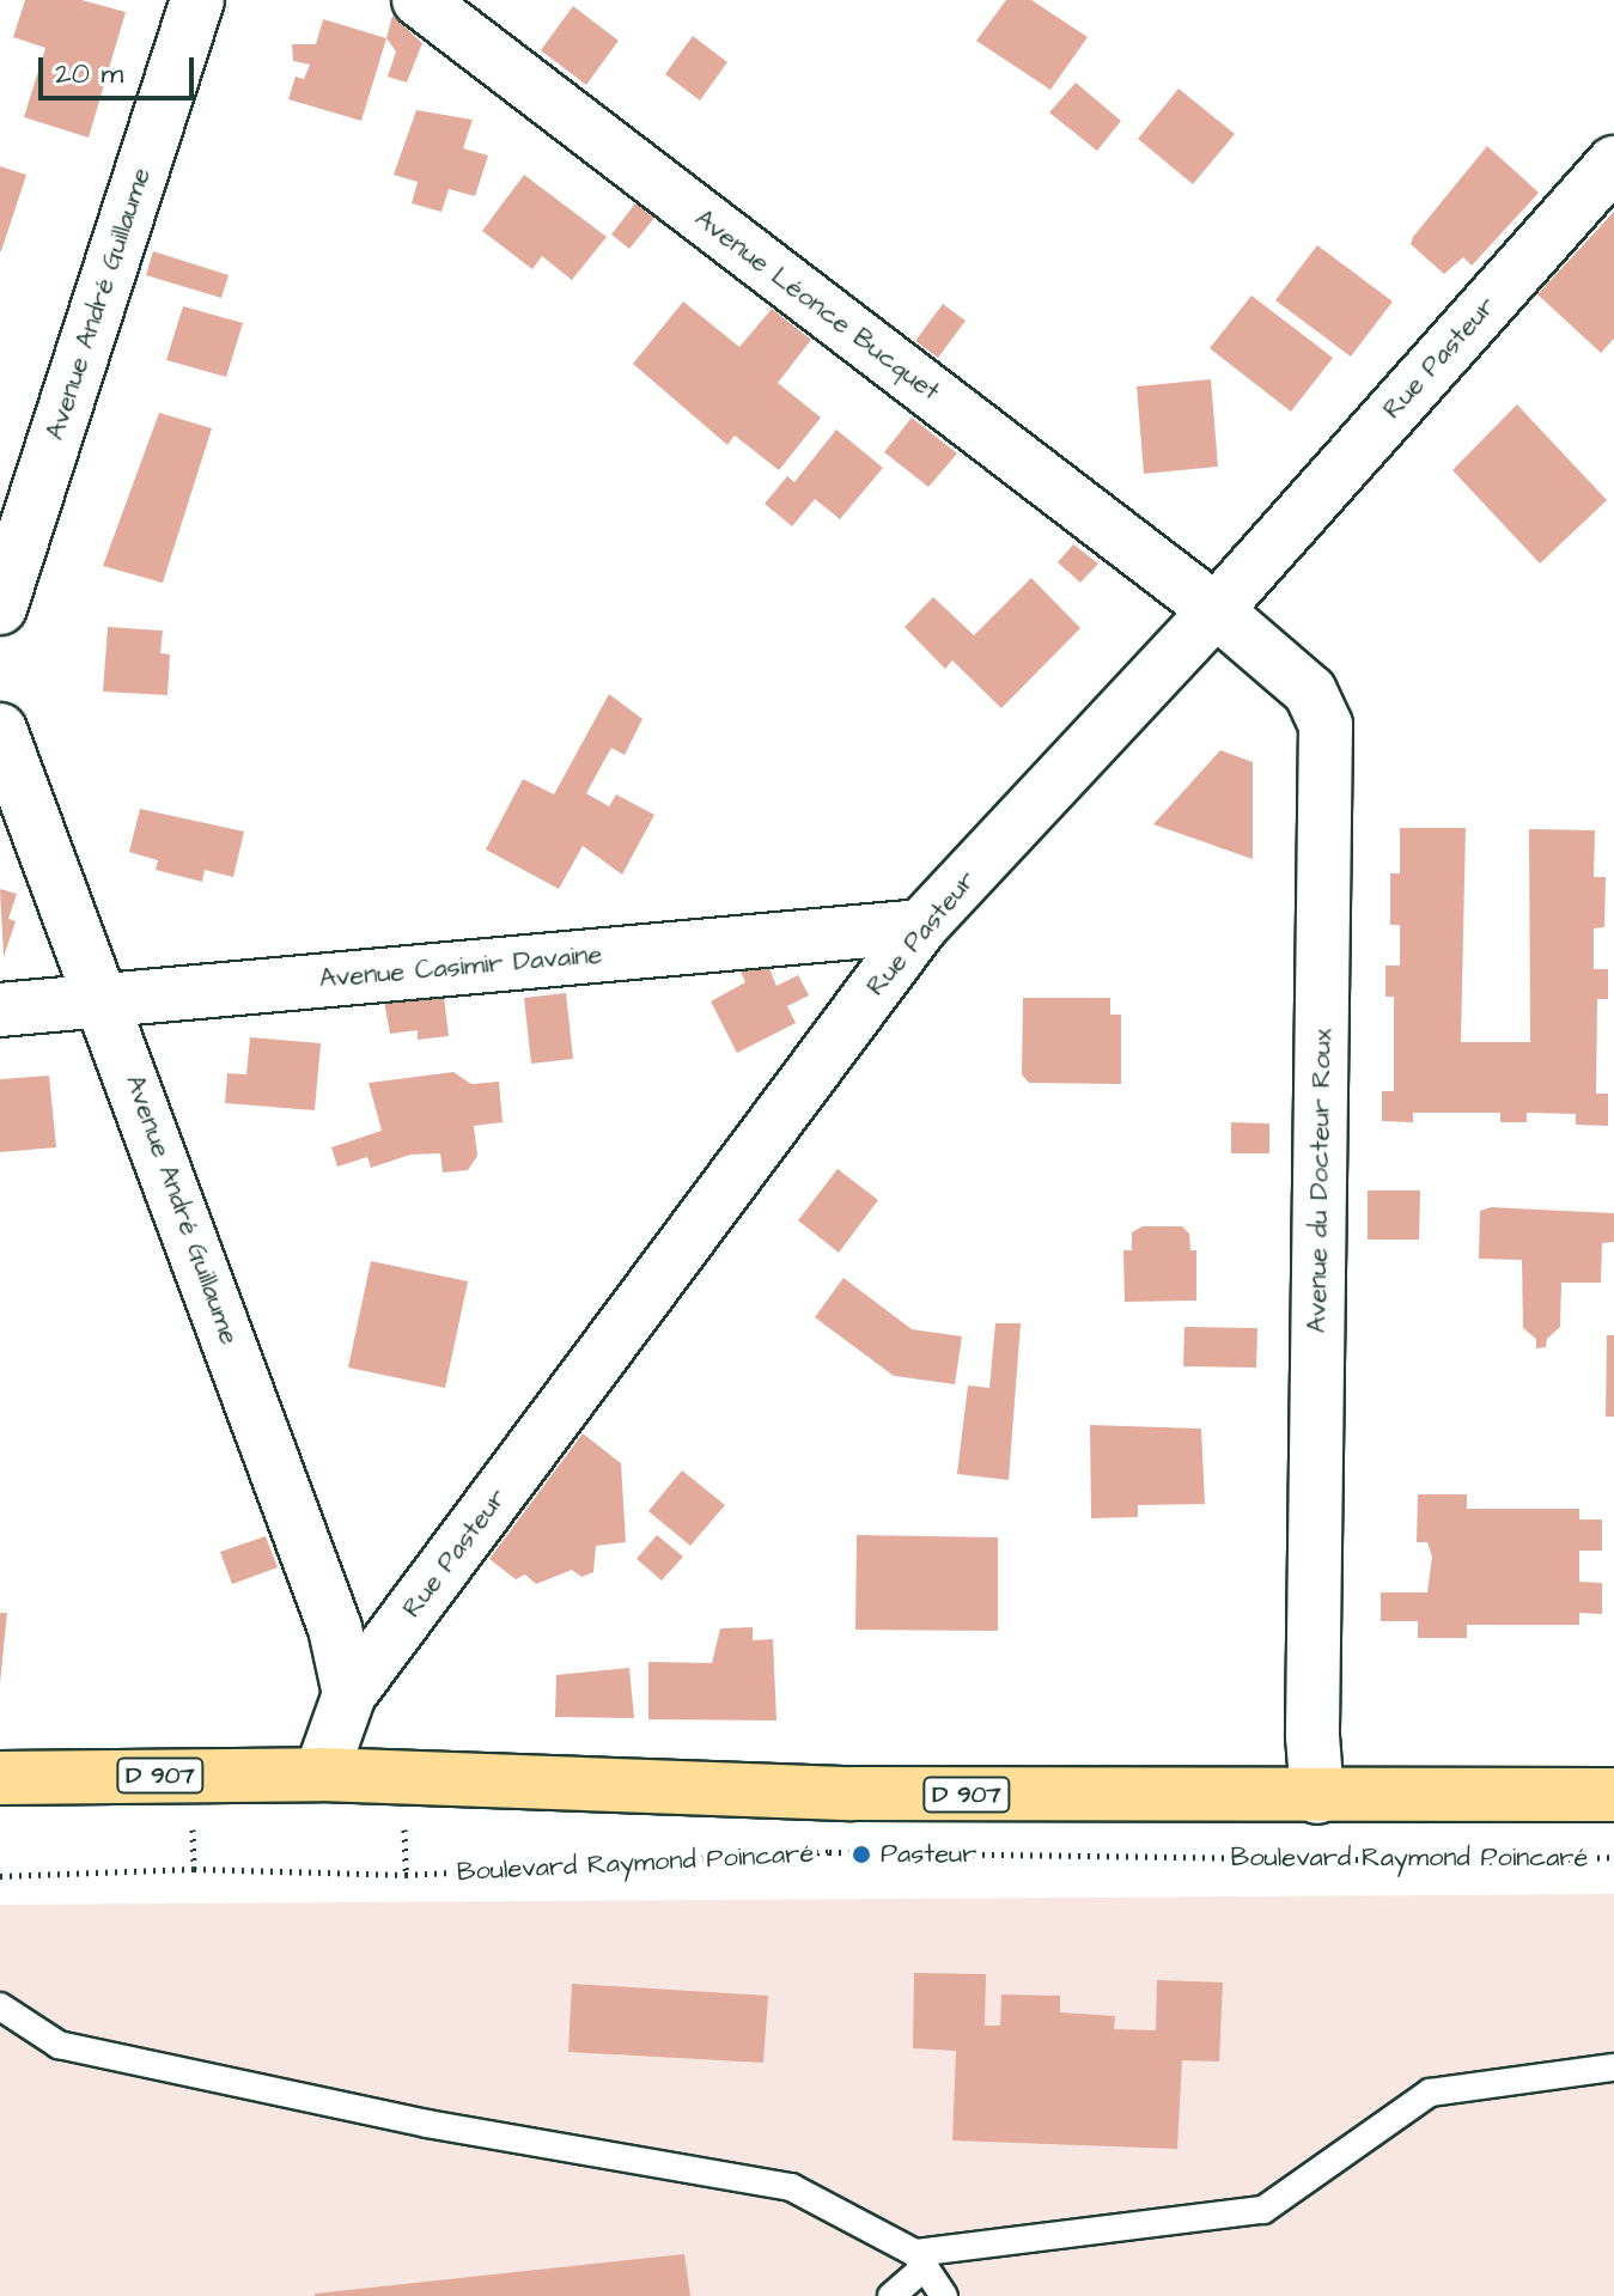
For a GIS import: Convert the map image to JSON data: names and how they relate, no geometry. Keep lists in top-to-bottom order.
{
  "streets": {
    "main road": ["D 907"],
    "street": [
      "Avenue André Guillaume",
      "Avenue Léonce Bucquet",
      "Rue Pasteur",
      "Avenue Casimir Davaine",
      "Avenue du Docteur Roux"
    ],
    "path": ["Boulevard Raymond Poincaré"]
  },
  "crossings": [
    ["Avenue André Guillaume", "Rue Pasteur"],
    ["Avenue André Guillaume", "Avenue Casimir Davaine"],
    ["Avenue Léonce Bucquet", "Rue Pasteur"],
    ["Avenue Léonce Bucquet", "Avenue du Docteur Roux"],
    ["Rue Pasteur", "Avenue Casimir Davaine"],
    ["Rue Pasteur", "Avenue du Docteur Roux"],
    ["Rue Pasteur", "D 907"],
    ["Avenue du Docteur Roux", "D 907"]
  ],
  "places": ["Pasteur"],
  "scale_bar": "20 m"
}
